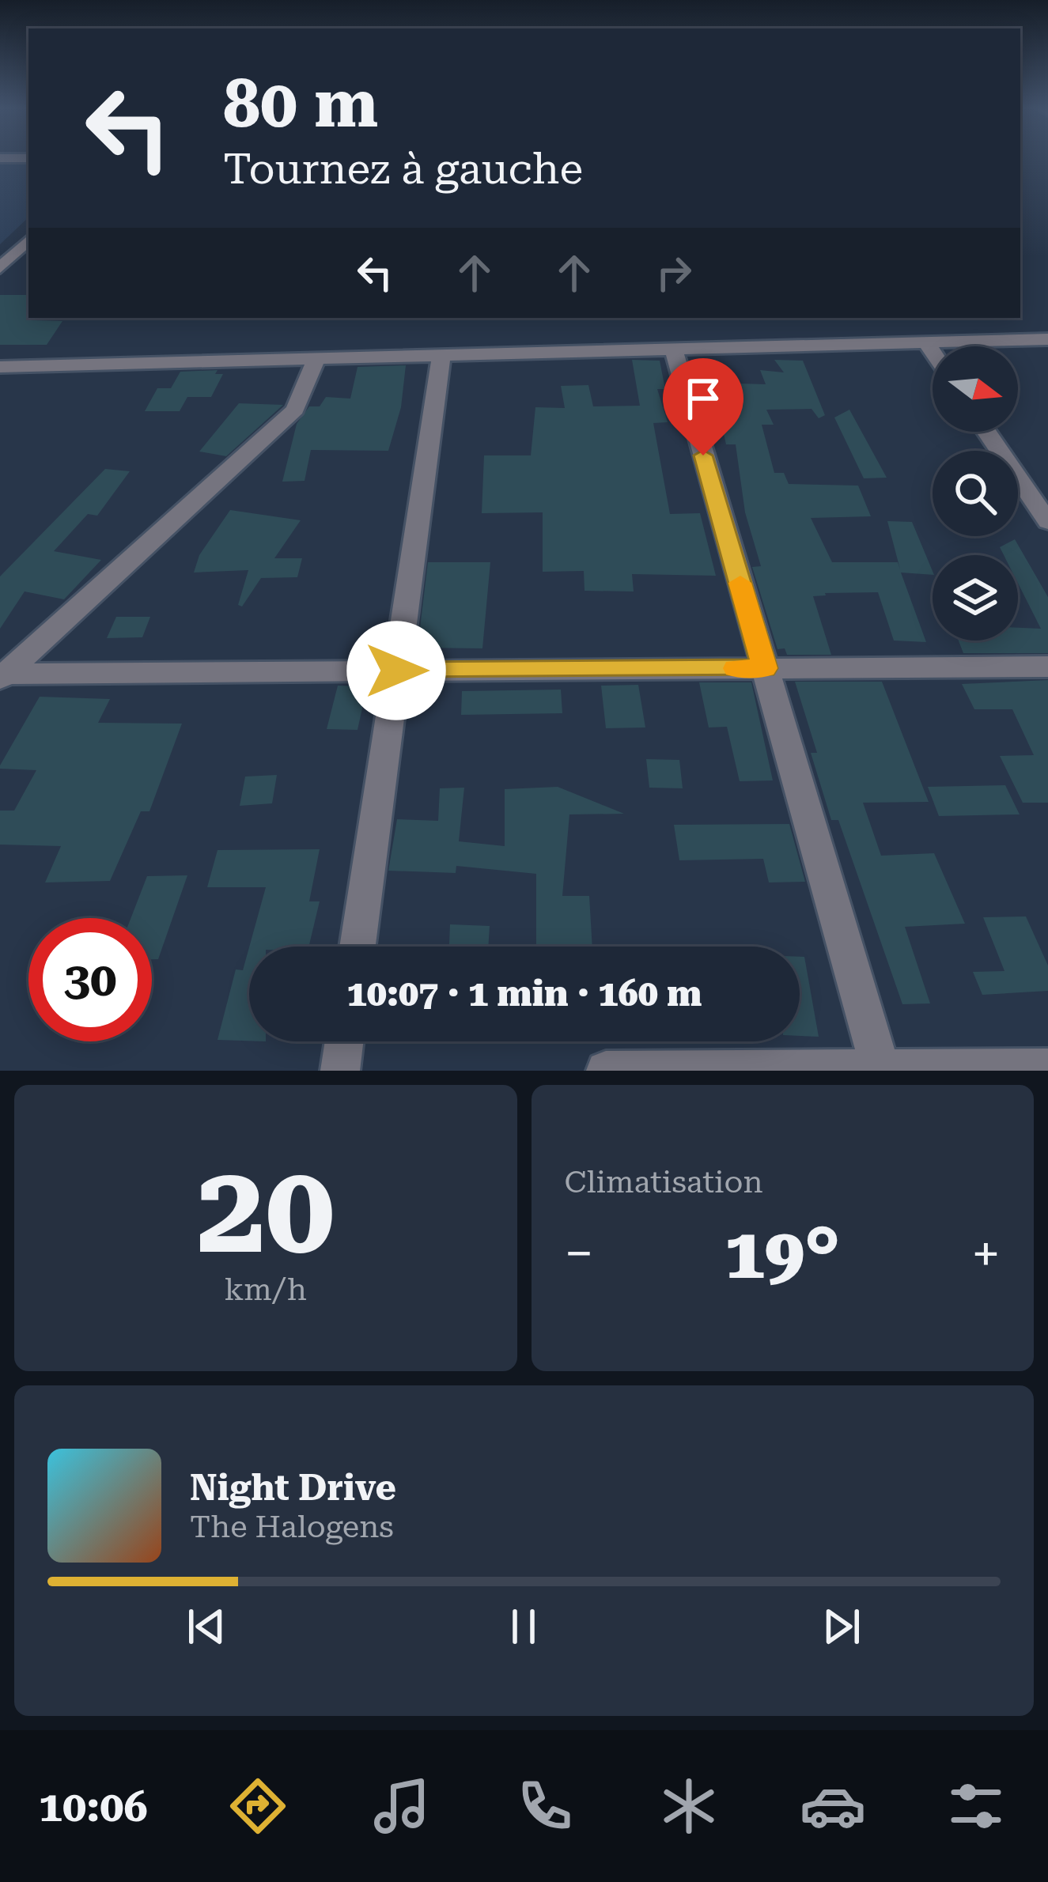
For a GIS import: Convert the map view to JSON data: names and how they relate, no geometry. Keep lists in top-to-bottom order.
{
  "north": "right",
  "page": {
    "turn": ["80 m", "Tournez à gauche"],
    "limit": "30",
    "trip": "10:07 · 1 min · 160 m",
    "tile": [
      ["20", "km/h"],
      "Climatisation"
    ],
    "heat": ["−", "19°", "+"],
    "song": ["Night Drive", "The Halogens"],
    "tabs": "10:06"
  }
}
